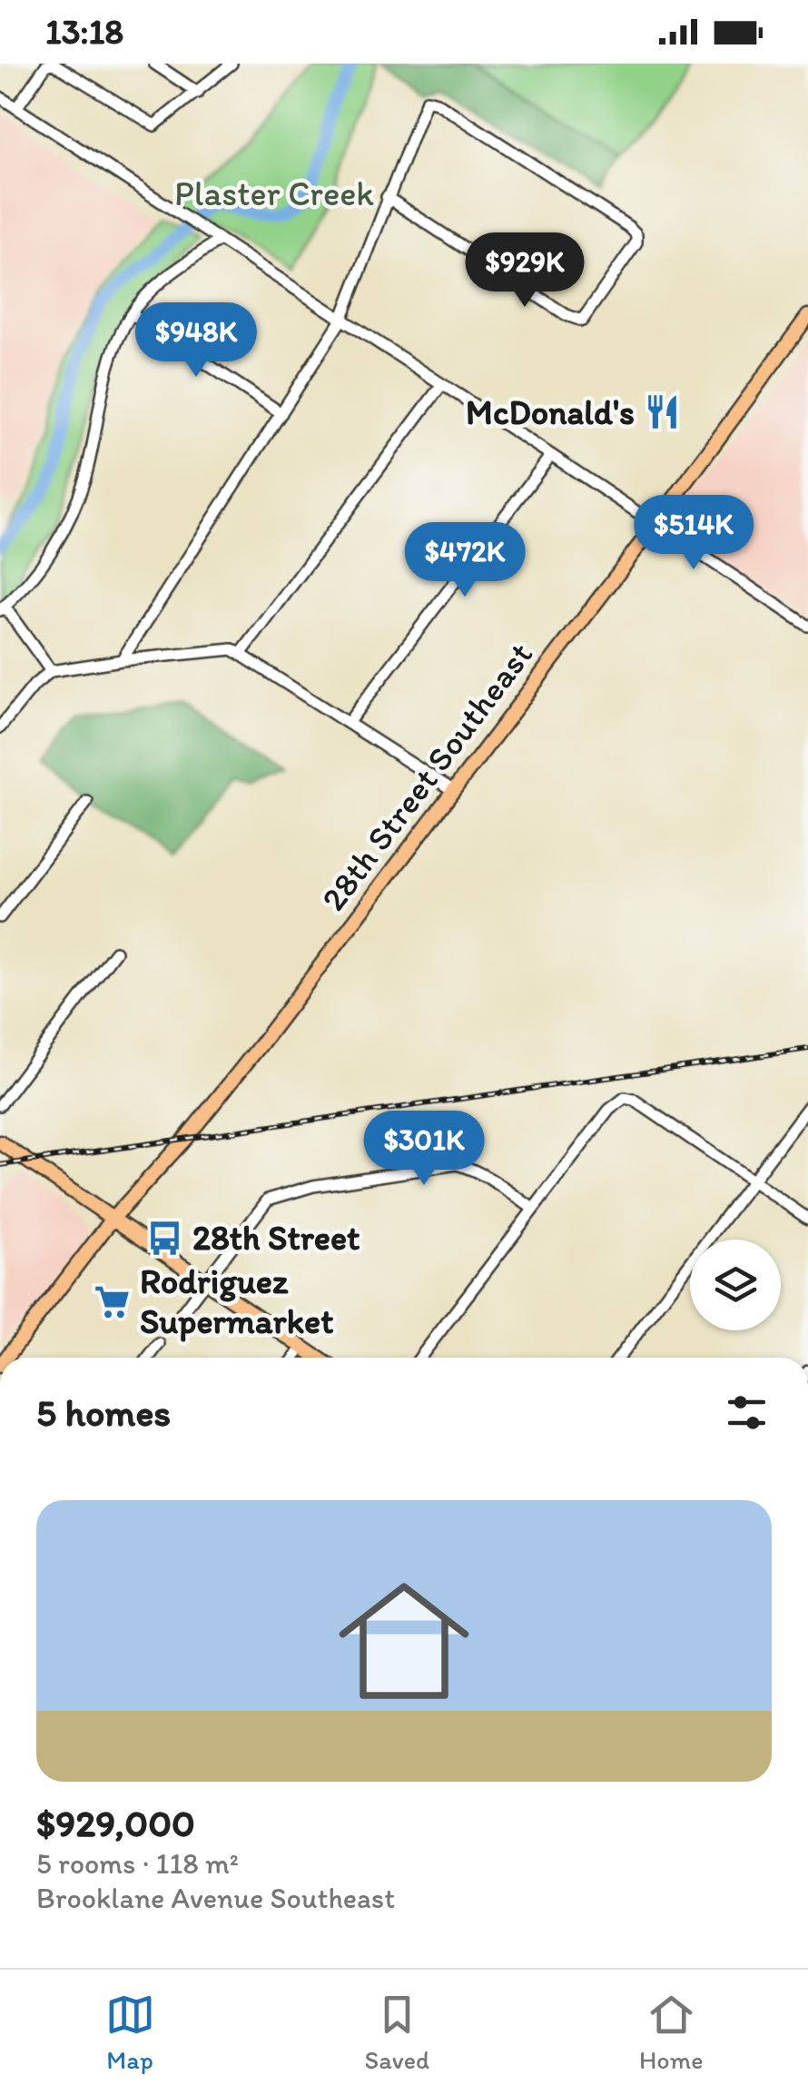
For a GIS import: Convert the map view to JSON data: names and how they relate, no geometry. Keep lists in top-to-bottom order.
{
  "streets": {
    "main road": ["28th Street Southeast"]
  },
  "parks": ["Plaster Creek"],
  "places": {
    "restaurant": ["McDonald's"],
    "bus stop": ["28th Street"],
    "supermarket": ["Rodriguez Supermarket"]
  },
  "page": {
    "status": "13:18",
    "price": [
      "$929K",
      "$948K",
      "$514K",
      "$472K",
      "$301K"
    ],
    "heading": "5 homes",
    "list": [
      {
        "name": "$929,000",
        "note": "5 rooms · 118 m² · Brooklane Avenue Southeast"
      }
    ],
    "tabs": ["Map", "Saved", "Home"]
  }
}
